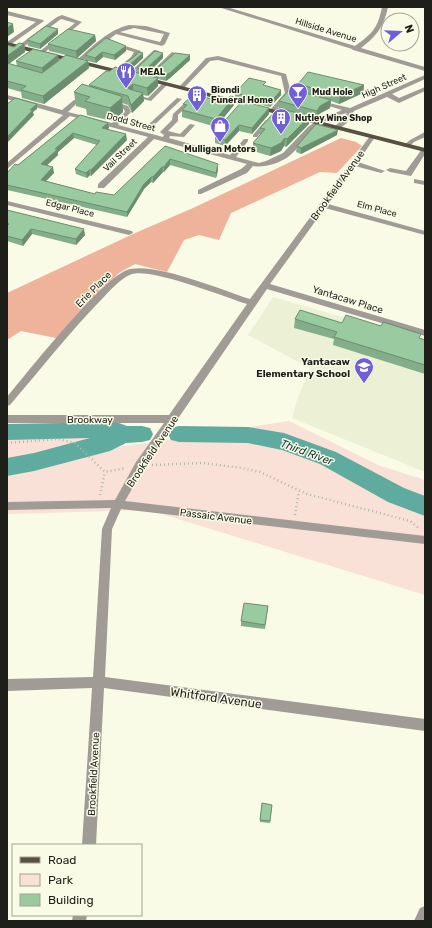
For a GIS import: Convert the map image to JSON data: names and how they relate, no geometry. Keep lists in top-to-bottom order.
{
  "streets": {
    "street": [
      "Hillside Avenue",
      "High Street",
      "Dodd Street",
      "Vail Street",
      "Brookfield Avenue",
      "Edgar Place",
      "Elm Place",
      "Erie Place",
      "Yantacaw Place",
      "Brookway",
      "Passaic Avenue",
      "Whitford Avenue"
    ]
  },
  "crossings": [
    ["High Street", "Dodd Street"],
    ["Dodd Street", "Vail Street"],
    ["Brookfield Avenue", "Elm Place"],
    ["Brookfield Avenue", "Erie Place"],
    ["Brookfield Avenue", "Yantacaw Place"],
    ["Brookfield Avenue", "Brookway"],
    ["Brookfield Avenue", "Passaic Avenue"],
    ["Brookfield Avenue", "Whitford Avenue"]
  ],
  "water": ["Third River"],
  "places": {
    "restaurant": ["MEAL"],
    "bar": ["Mud Hole"],
    "building": ["Biondi Funeral Home", "Nutley Wine Shop"],
    "shop": ["Mulligan Motors"],
    "school or university": ["Yantacaw Elementary School"]
  },
  "legend": ["Road", "Park", "Building"],
  "north": "right"
}
